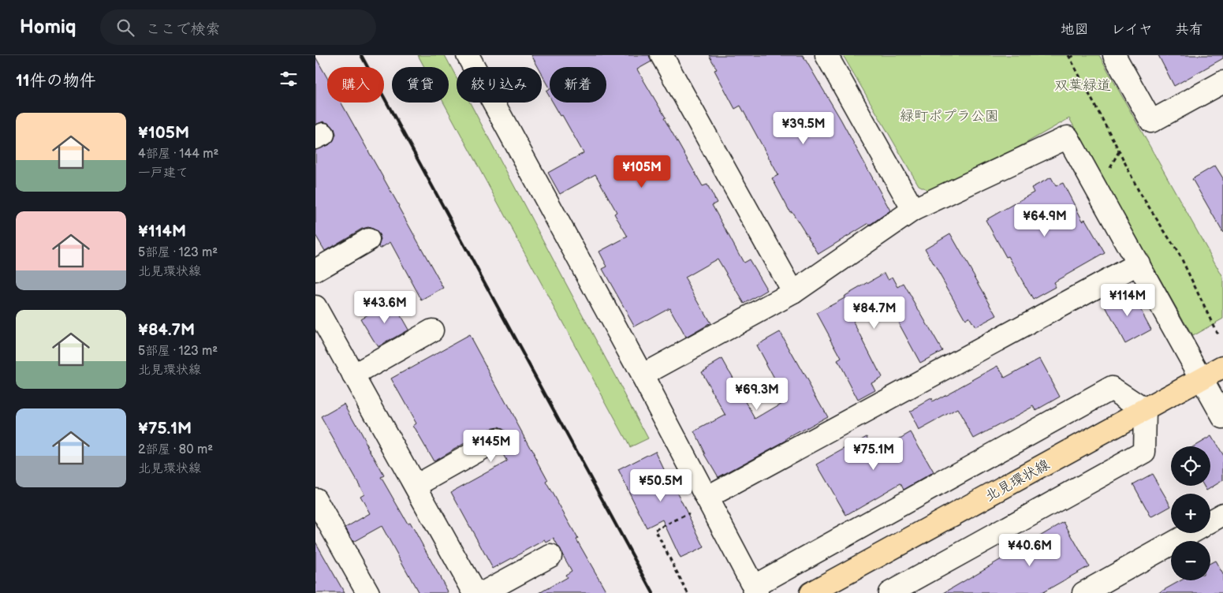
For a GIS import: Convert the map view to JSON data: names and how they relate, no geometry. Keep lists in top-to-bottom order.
{
  "streets": {
    "main road": ["北見環状線"]
  },
  "parks": ["双葉緑道", "緑町ポプラ公園"],
  "page": {
    "header": "Homiq",
    "search": "ここで検索",
    "nav": ["地図", "レイヤ", "共有"],
    "heading": "11件の物件",
    "chip": [
      "購入",
      "賃貸",
      "絞り込み",
      "新着"
    ],
    "list": [
      {
        "name": "¥105M",
        "note": "4部屋 · 144 m² · 一戸建て"
      },
      {
        "name": "¥114M",
        "note": "5部屋 · 123 m² · 北見環状線"
      },
      {
        "name": "¥84.7M",
        "note": "5部屋 · 123 m² · 北見環状線"
      },
      {
        "name": "¥75.1M",
        "note": "2部屋 · 80 m² · 北見環状線"
      }
    ],
    "price": [
      "¥39.5M",
      "¥105M",
      "¥64.9M",
      "¥114M",
      "¥43.6M",
      "¥84.7M",
      "¥69.3M",
      "¥145M",
      "¥75.1M",
      "¥50.5M",
      "¥40.6M"
    ],
    "map_buttons": ["+", "−"]
  }
}
